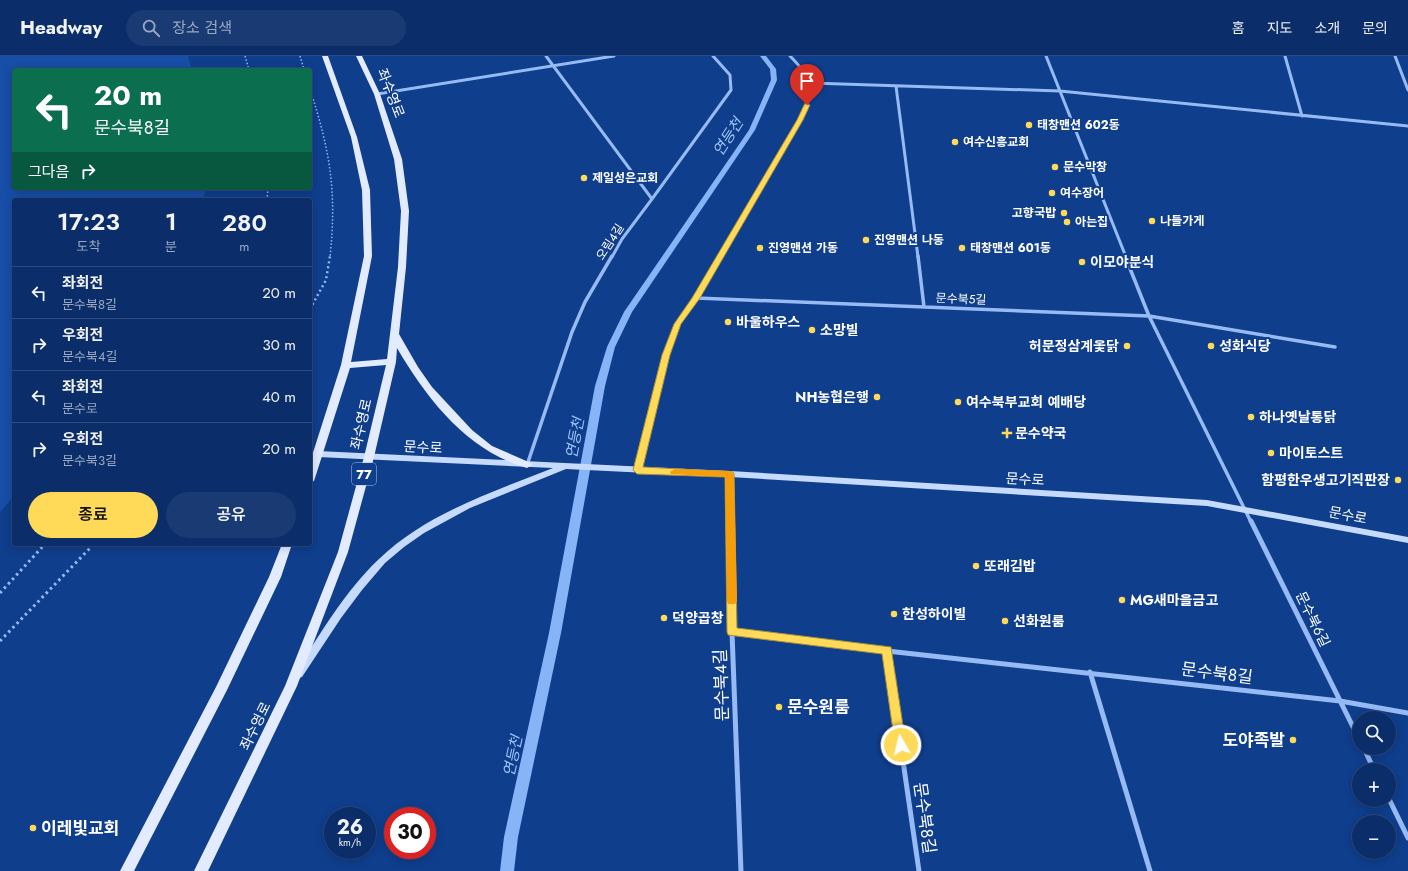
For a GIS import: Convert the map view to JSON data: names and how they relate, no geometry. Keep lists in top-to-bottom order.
{
  "streets": {
    "main road": ["좌수영로", "77"],
    "street": [
      "오림4길",
      "문수북5길",
      "문수로",
      "문수북6길",
      "문수북8길",
      "문수북4길"
    ]
  },
  "crossings": [
    ["좌수영로", "문수로"],
    ["오림4길", "문수로"],
    ["문수로", "문수북6길"],
    ["문수로", "문수북4길"],
    ["문수북6길", "문수북8길"],
    ["문수북8길", "문수북4길"]
  ],
  "water": ["연등천"],
  "places": {
    "other": [
      "태창맨션 602동",
      "여수신흥교회",
      "문수막창",
      "제일성은교회",
      "여수장어",
      "고향국밥",
      "나들가게",
      "아는집",
      "진영맨션 나동",
      "진영맨션 가동",
      "태창맨션 601동",
      "이모야분식",
      "바울하우스",
      "소망빌",
      "허문정삼계옻닭",
      "성화식당",
      "NH농협은행",
      "여수북부교회 예배당",
      "하나옛날통닭",
      "마이토스트",
      "함평한우생고기직판장",
      "또래김밥",
      "MG새마을금고",
      "한성하이빌",
      "덕양곱창",
      "선화원룸",
      "문수원룸",
      "도야족발",
      "이레빛교회"
    ],
    "health": ["문수약국"]
  },
  "page": {
    "header": "Headway",
    "search": "장소 검색",
    "nav": [
      "홈",
      "지도",
      "소개",
      "문의"
    ],
    "turn": ["20 m", "문수북8길"],
    "then": "그다음",
    "eta": [
      "17:23",
      "도착",
      "1",
      "분",
      "280",
      "m"
    ],
    "list": [
      {
        "name": "좌회전",
        "note": "문수북8길",
        "value": "20 m"
      },
      {
        "name": "우회전",
        "note": "문수북4길",
        "value": "30 m"
      },
      {
        "name": "좌회전",
        "note": "문수로",
        "value": "40 m"
      },
      {
        "name": "우회전",
        "note": "문수북3길",
        "value": "20 m"
      }
    ],
    "buttons": ["종료", "공유"],
    "map_buttons": ["+", "−"],
    "speed": "26 km/h",
    "limit": "30"
  }
}
